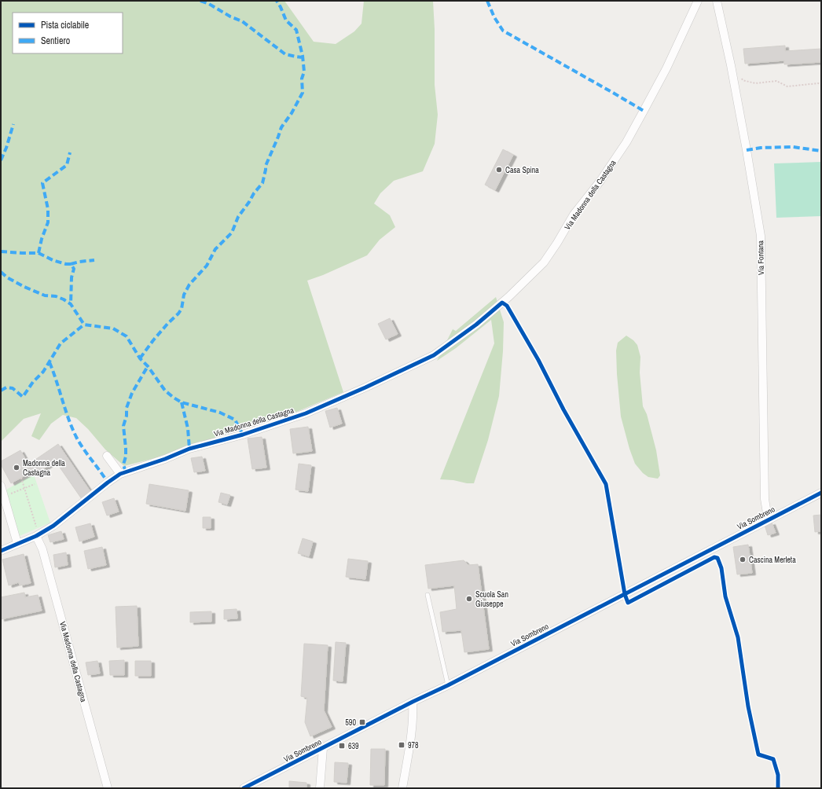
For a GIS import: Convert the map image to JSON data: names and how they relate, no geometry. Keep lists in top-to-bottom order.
{
  "streets": {
    "street": ["Via Madonna della Castagna", "Via Fontana", "Via Sombreno"]
  },
  "crossings": [
    ["Via Fontana", "Via Sombreno"]
  ],
  "places": {
    "other": [
      "Casa Spina",
      "Madonna della Castagna",
      "Cascina Merleta",
      "Scuola San Giuseppe"
    ],
    "transit": ["590", "978", "639"]
  },
  "legend": ["Pista ciclabile", "Sentiero"]
}
